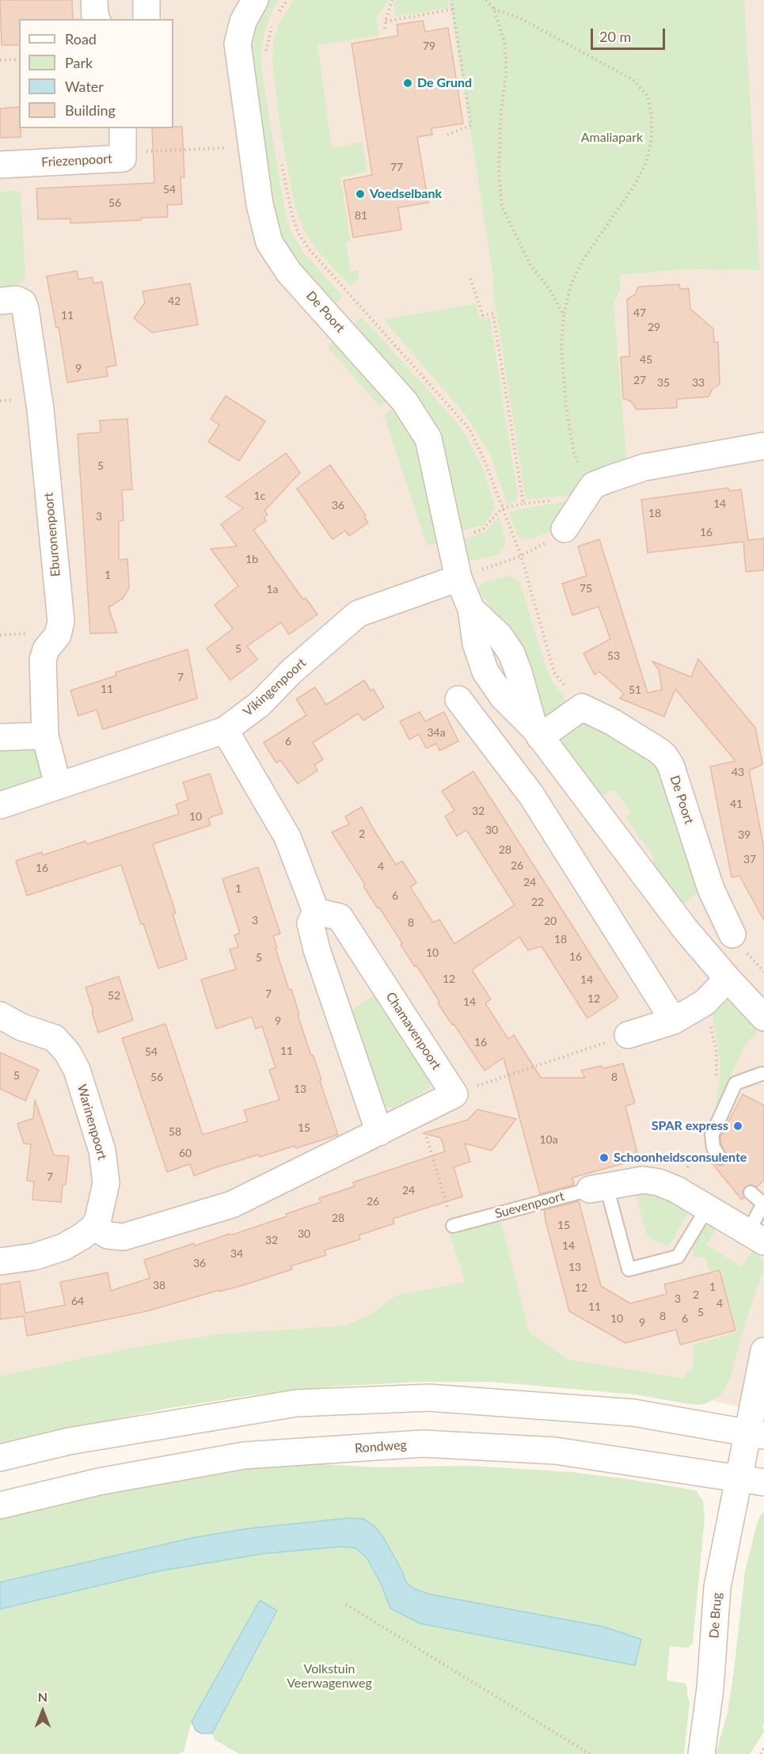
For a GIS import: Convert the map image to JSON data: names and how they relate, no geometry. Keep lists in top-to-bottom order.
{
  "streets": {
    "street": [
      "Friezenpoort",
      "De Poort",
      "Eburonenpoort",
      "Vikingenpoort",
      "Chamavenpoort",
      "Warinenpoort",
      "Suevenpoort",
      "Rondweg",
      "De Brug"
    ]
  },
  "crossings": [
    ["De Poort", "Vikingenpoort"],
    ["Eburonenpoort", "Vikingenpoort"],
    ["Rondweg", "De Brug"]
  ],
  "parks": ["Amaliapark", "Volkstuin Veerwagenweg"],
  "places": [
    "De Grund",
    "Voedselbank",
    "SPAR express",
    "Schoonheidsconsulente"
  ],
  "house_numbers": [
    "79",
    "77",
    "54",
    "56",
    "81",
    "42",
    "47",
    "11",
    "29",
    "45",
    "9",
    "27",
    "35",
    "33",
    "5",
    "1c",
    "14",
    "36",
    "18",
    "3",
    "16",
    "1b",
    "1",
    "75",
    "1a",
    "5",
    "53",
    "7",
    "11",
    "51",
    "34a",
    "6",
    "43",
    "41",
    "32",
    "10",
    "30",
    "2",
    "39",
    "28",
    "37",
    "26",
    "4",
    "16",
    "24",
    "1",
    "6",
    "22",
    "3",
    "20",
    "8",
    "18",
    "10",
    "16",
    "5",
    "12",
    "14",
    "7",
    "52",
    "12",
    "14",
    "9",
    "16",
    "11",
    "54",
    "5",
    "56",
    "8",
    "13",
    "15",
    "58",
    "10a",
    "60",
    "7",
    "24",
    "26",
    "28",
    "15",
    "30",
    "32",
    "14",
    "34",
    "36",
    "13",
    "38",
    "1",
    "12",
    "2",
    "3",
    "64",
    "4",
    "11",
    "5",
    "8",
    "10",
    "6",
    "9"
  ],
  "legend": [
    "Road",
    "Park",
    "Water",
    "Building"
  ],
  "scale_bar": "20 m",
  "north": "top"
}
